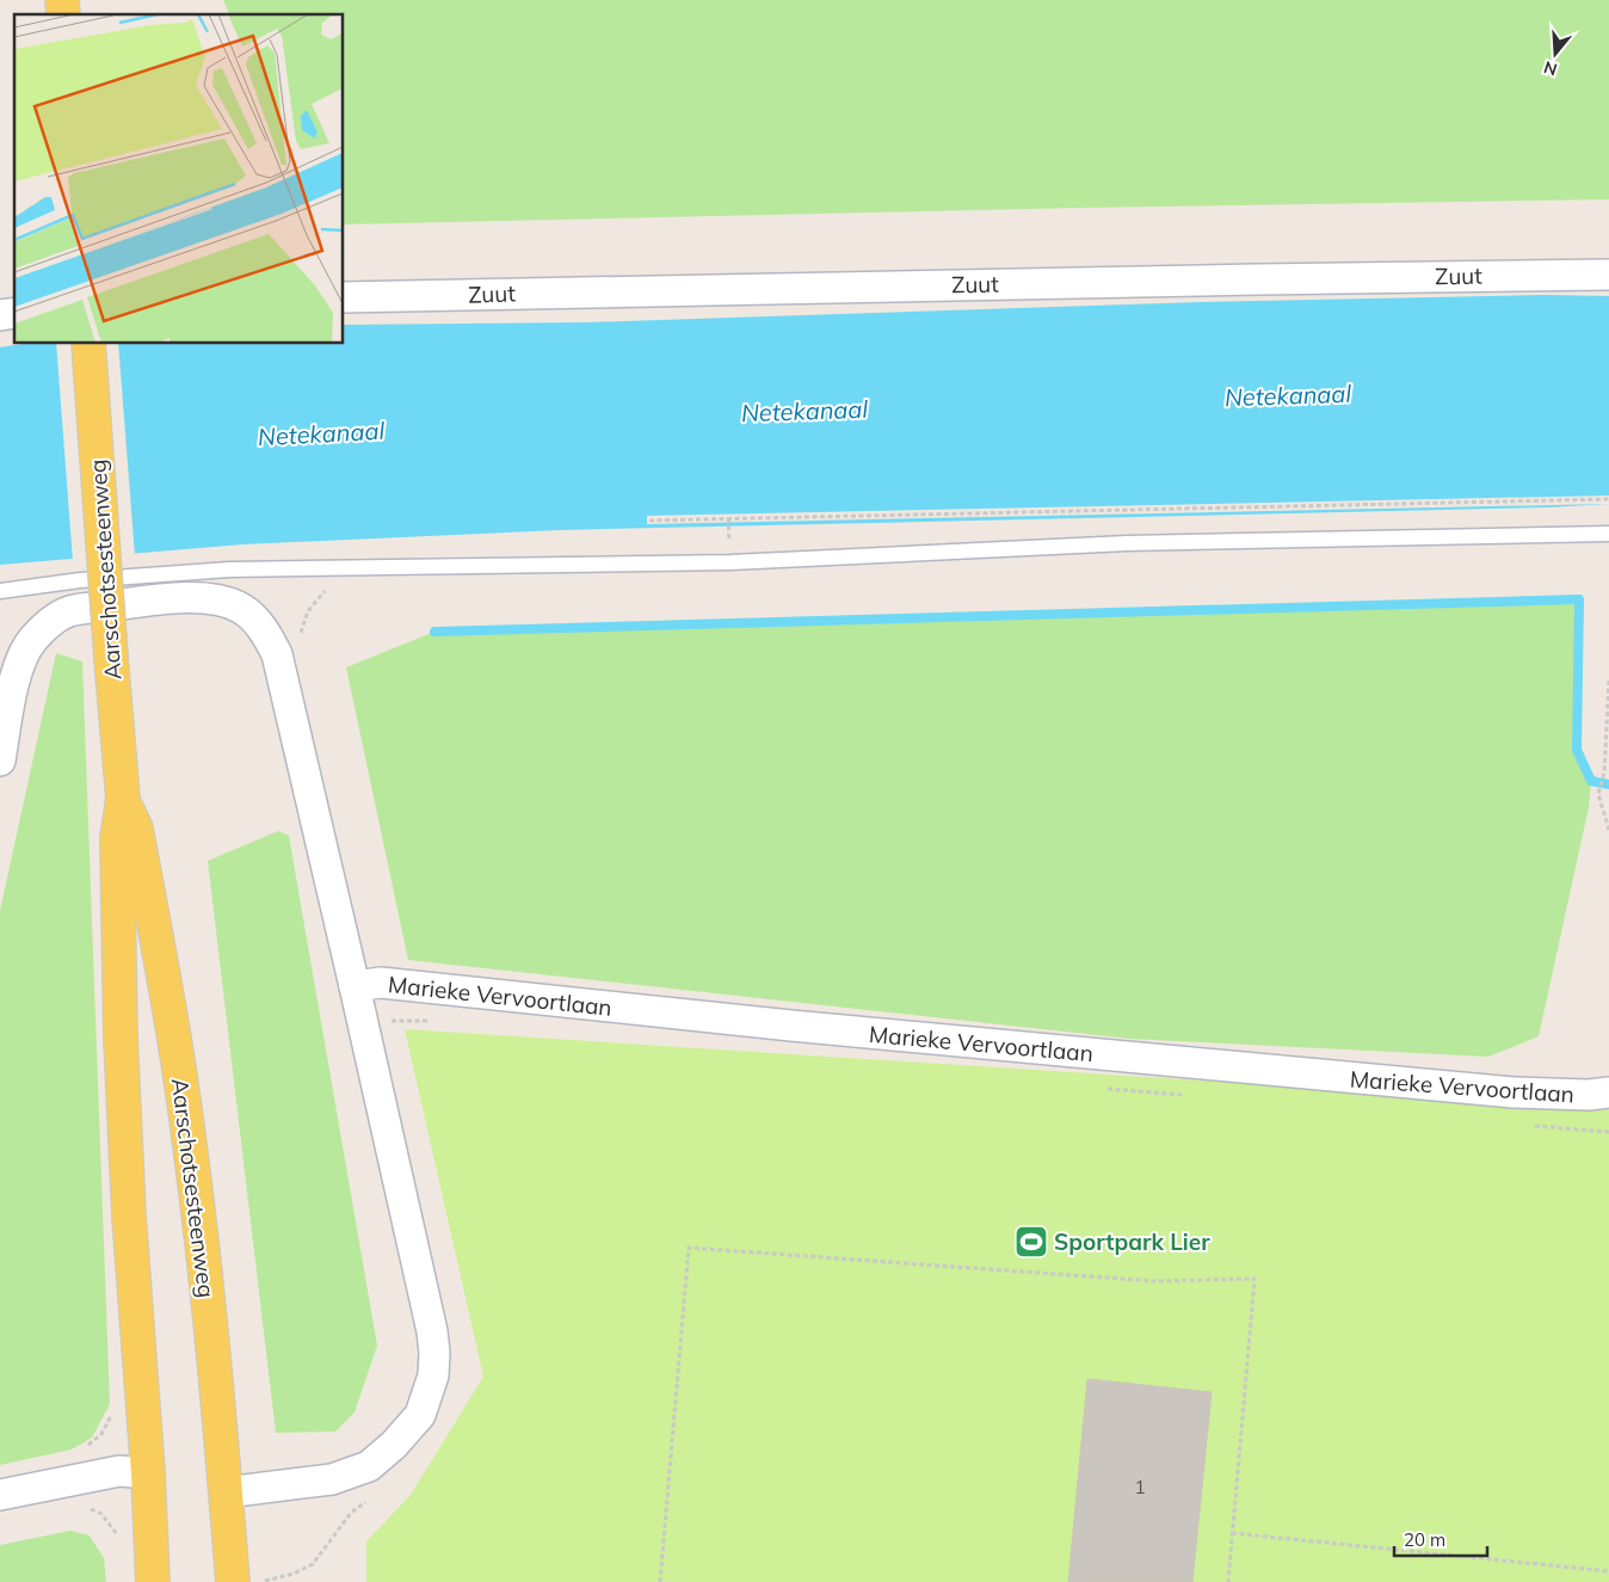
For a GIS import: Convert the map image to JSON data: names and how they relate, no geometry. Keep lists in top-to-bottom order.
{
  "streets": {
    "main road": ["Aarschotsesteenweg"],
    "street": ["Zuut", "Marieke Vervoortlaan"]
  },
  "crossings": [
    ["Aarschotsesteenweg", "Marieke Vervoortlaan"]
  ],
  "water": ["Netekanaal"],
  "places": {
    "sports": ["Sportpark Lier"]
  },
  "house_numbers": ["1"],
  "scale_bar": "20 m",
  "north": "bottom"
}
